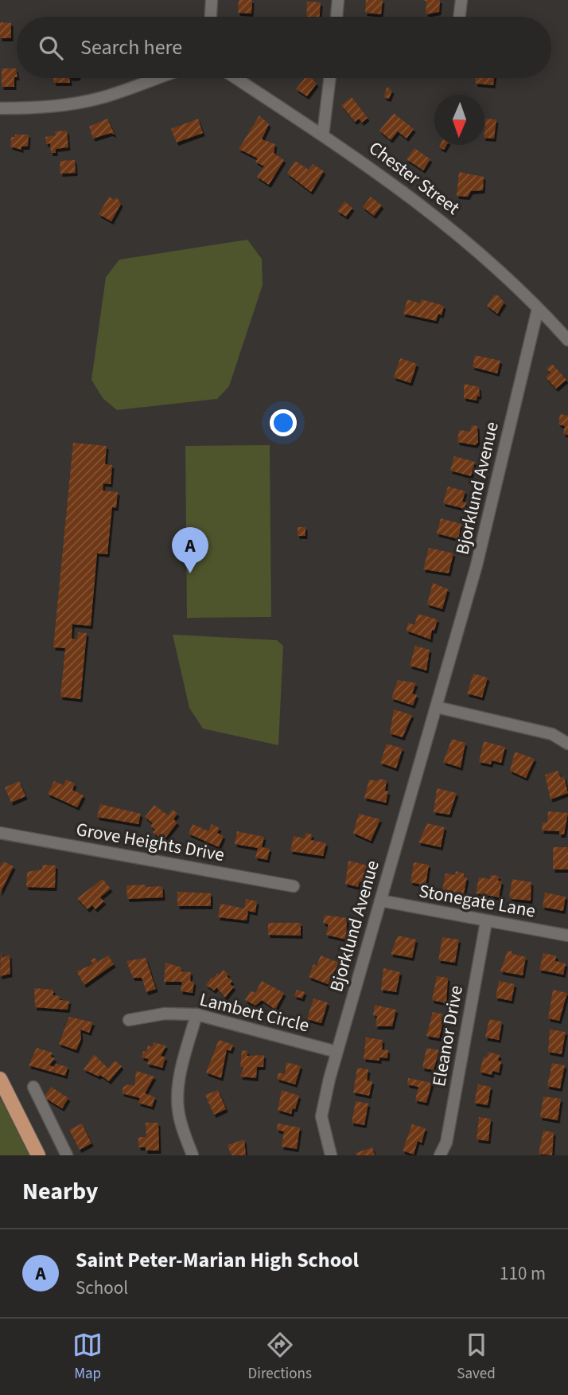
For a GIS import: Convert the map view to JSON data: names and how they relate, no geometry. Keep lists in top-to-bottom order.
{
  "streets": {
    "street": [
      "Chester Street",
      "Bjorklund Avenue",
      "Grove Heights Drive",
      "Stonegate Lane",
      "Lambert Circle",
      "Eleanor Drive"
    ]
  },
  "crossings": [
    ["Chester Street", "Bjorklund Avenue"],
    ["Bjorklund Avenue", "Stonegate Lane"],
    ["Bjorklund Avenue", "Lambert Circle"],
    ["Stonegate Lane", "Eleanor Drive"]
  ],
  "north": "bottom",
  "page": {
    "search": "Search here",
    "pins": "A",
    "heading": "Nearby",
    "list": [
      {
        "mark": "A",
        "name": "Saint Peter-Marian High School",
        "note": "School",
        "value": "110 m"
      }
    ],
    "nav": ["Map", "Directions", "Saved"]
  }
}
